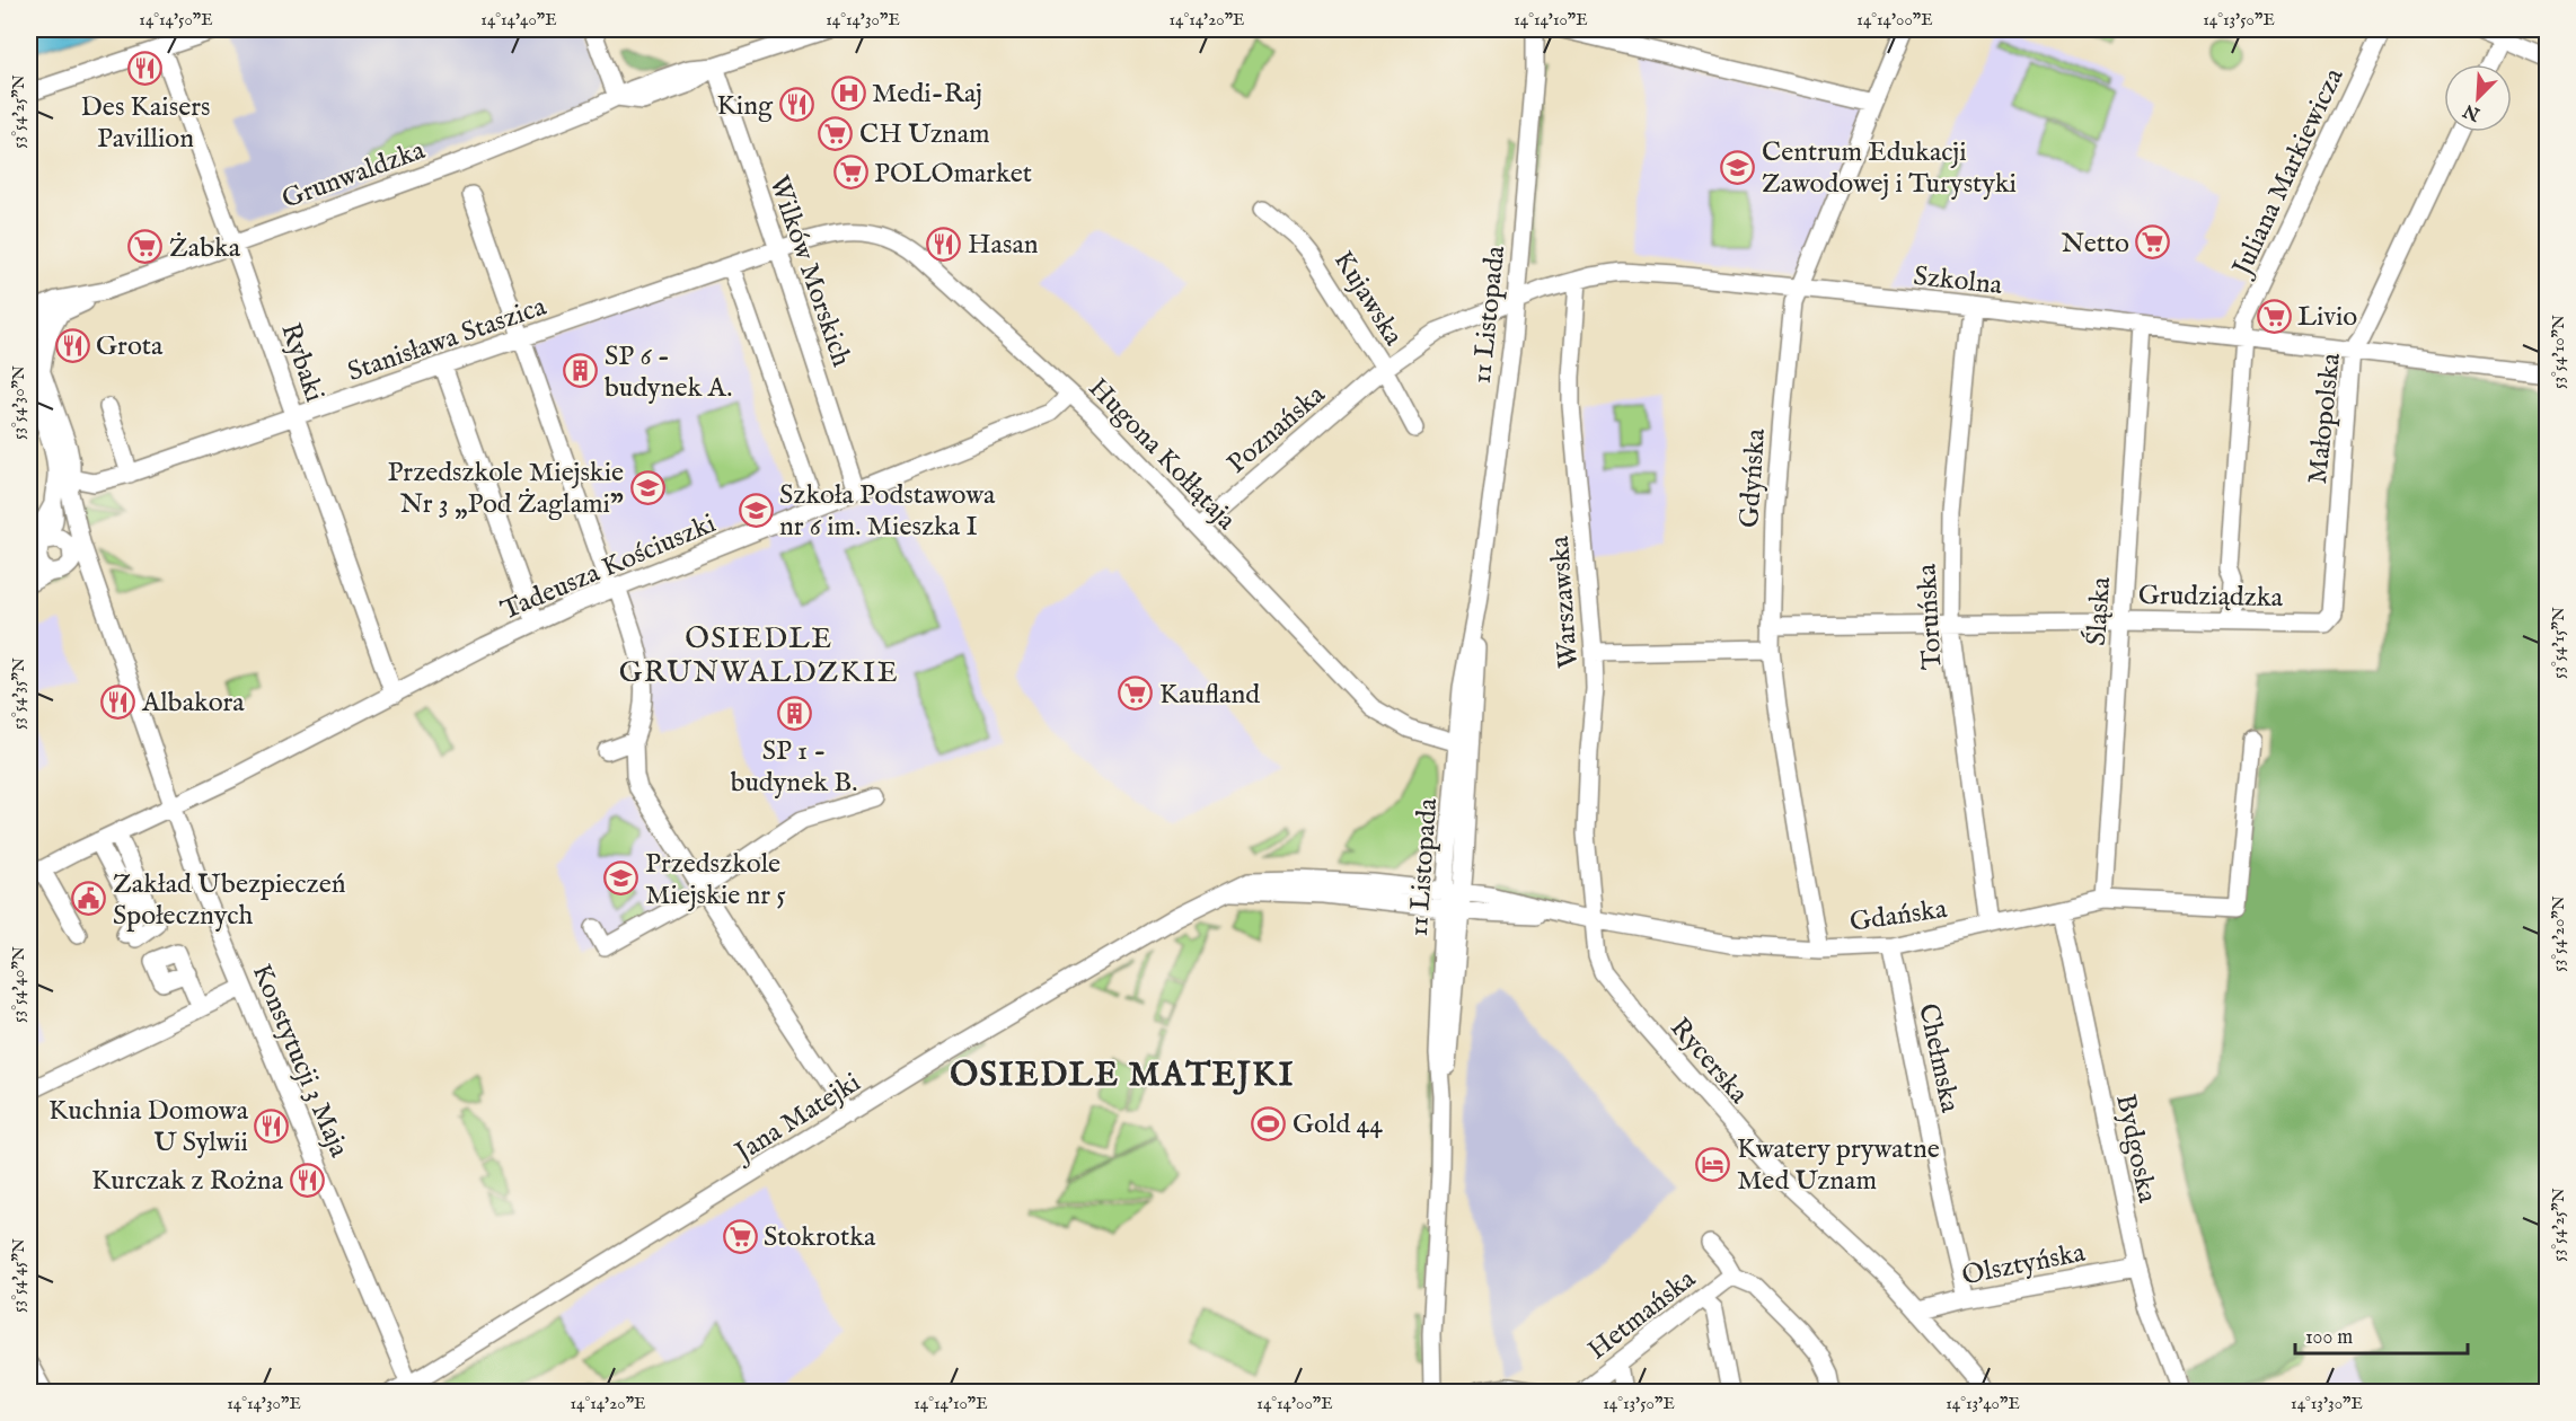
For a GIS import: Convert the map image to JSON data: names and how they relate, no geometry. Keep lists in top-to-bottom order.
{
  "streets": {
    "street": [
      "Juliana Markiewicza",
      "Grunwaldzka",
      "Wilków Morskich",
      "Szkolna",
      "Kujawska",
      "11 Listopada",
      "Stanisława Staszica",
      "Rybaki",
      "Małopolska",
      "Poznańska",
      "Hugona Kołłątaja",
      "Gdyńska",
      "Tadeusza Kościuszki",
      "Grudziądzka",
      "Warszawska",
      "Śląska",
      "Toruńska",
      "Gdańska",
      "Chełmska",
      "Konstytucji 3 Maja",
      "Rycerska",
      "Jana Matejki",
      "Bydgoska",
      "Olsztyńska",
      "Hetmańska"
    ]
  },
  "crossings": [
    ["Juliana Markiewicza", "Szkolna"],
    ["Juliana Markiewicza", "Grudziądzka"],
    ["Grunwaldzka", "Wilków Morskich"],
    ["Grunwaldzka", "Rybaki"],
    ["Wilków Morskich", "Stanisława Staszica"],
    ["Wilków Morskich", "Hugona Kołłątaja"],
    ["Wilków Morskich", "Tadeusza Kościuszki"],
    ["Szkolna", "Kujawska"],
    ["Szkolna", "11 Listopada"],
    ["Szkolna", "Małopolska"],
    ["Szkolna", "Poznańska"],
    ["Szkolna", "Gdyńska"],
    ["Szkolna", "Warszawska"],
    ["Szkolna", "Śląska"],
    ["Szkolna", "Toruńska"],
    ["Kujawska", "Poznańska"],
    ["11 Listopada", "Hugona Kołłątaja"],
    ["11 Listopada", "Gdańska"],
    ["11 Listopada", "Jana Matejki"],
    ["Stanisława Staszica", "Rybaki"],
    ["Stanisława Staszica", "Hugona Kołłątaja"],
    ["Rybaki", "Tadeusza Kościuszki"],
    ["Małopolska", "Grudziądzka"],
    ["Poznańska", "Hugona Kołłątaja"],
    ["Hugona Kołłątaja", "Tadeusza Kościuszki"],
    ["Gdyńska", "Grudziądzka"],
    ["Gdyńska", "Gdańska"],
    ["Tadeusza Kościuszki", "Konstytucji 3 Maja"],
    ["Grudziądzka", "Śląska"],
    ["Grudziądzka", "Toruńska"],
    ["Warszawska", "Gdańska"],
    ["Warszawska", "Rycerska"],
    ["Śląska", "Gdańska"],
    ["Toruńska", "Gdańska"],
    ["Gdańska", "Chełmska"],
    ["Gdańska", "Rycerska"],
    ["Gdańska", "Jana Matejki"],
    ["Gdańska", "Bydgoska"],
    ["Chełmska", "Olsztyńska"],
    ["Konstytucji 3 Maja", "Jana Matejki"],
    ["Rycerska", "Olsztyńska"],
    ["Bydgoska", "Olsztyńska"]
  ],
  "districts": ["OSIEDLE GRUNWALDZKIE", "OSIEDLE MATEJKI"],
  "places": {
    "restaurant": [
      "Des Kaisers Pavillion",
      "King",
      "Hasan",
      "Grota",
      "Albakora",
      "Kuchnia Domowa U Sylwii",
      "Kurczak z Rożna"
    ],
    "hospital": ["Medi-Raj"],
    "supermarket": [
      "CH Uznam",
      "POLOmarket",
      "Netto",
      "Żabka",
      "Livio",
      "Kaufland",
      "Stokrotka"
    ],
    "school or university": [
      "Centrum Edukacji Zawodowej i Turystyki",
      "Przedszkole Miejskie Nr 3 „Pod Żaglami\"",
      "Szkoła Podstawowa nr 6 im. Mieszka I",
      "Przedszkole Miejskie nr 5"
    ],
    "building": ["SP 6 - budynek A.", "SP 1 - budynek B."],
    "public building": ["Zakład Ubezpieczeń Społecznych"],
    "sports": ["Gold 44"],
    "hotel": ["Kwatery prywatne Med Uznam"]
  },
  "scale_bar": "100 m",
  "north": "bottom left",
  "coordinates": [
    "14°14'50\"E",
    "14°14'40\"E",
    "14°14'30\"E",
    "14°14'20\"E",
    "14°14'10\"E",
    "14°14'00\"E",
    "14°13'50\"E",
    "53°54'25\"N",
    "53°54'10\"N",
    "53°54'30\"N",
    "53°54'15\"N",
    "53°54'35\"N",
    "53°54'20\"N",
    "53°54'40\"N",
    "53°54'45\"N",
    "14°13'40\"E",
    "14°13'30\"E"
  ]
}
